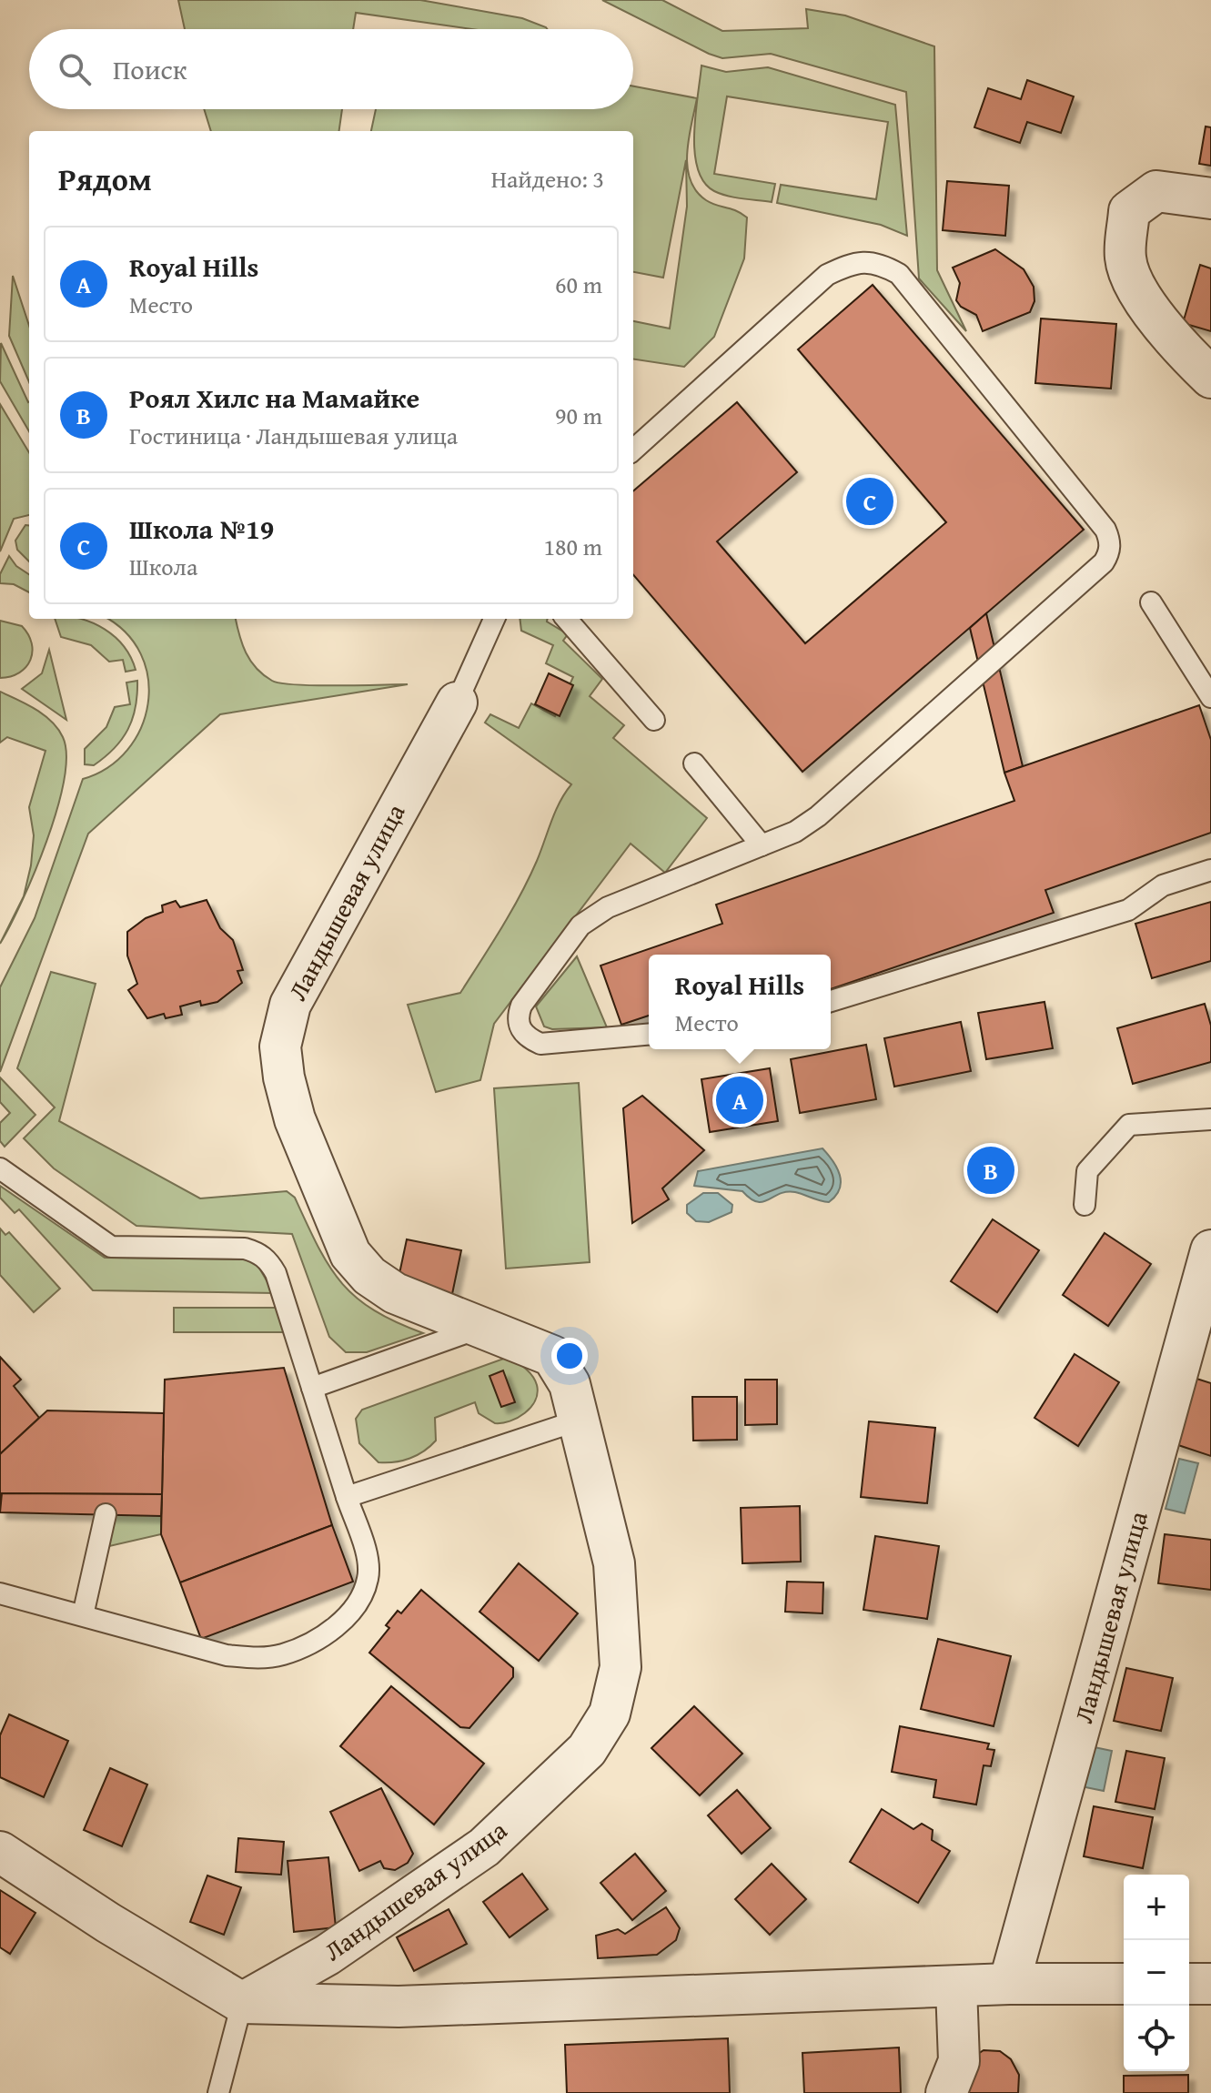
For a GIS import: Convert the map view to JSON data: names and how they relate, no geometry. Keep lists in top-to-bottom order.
{
  "streets": {
    "street": ["Ландышевая улица"]
  },
  "page": {
    "search": "Поиск",
    "heading": ["Рядом", "Найдено: 3"],
    "list": [
      {
        "mark": "A",
        "name": "Royal Hills",
        "note": "Место",
        "value": "60 m"
      },
      {
        "mark": "B",
        "name": "Роял Хилс на Мамайке",
        "note": "Гостиница · Ландышевая улица",
        "value": "90 m"
      },
      {
        "mark": "C",
        "name": "Школа №19",
        "note": "Школа",
        "value": "180 m"
      }
    ],
    "pins": ["C", "A", "B"],
    "popup": ["Royal Hills", "Место"],
    "map_buttons": ["+", "−"]
  }
}
